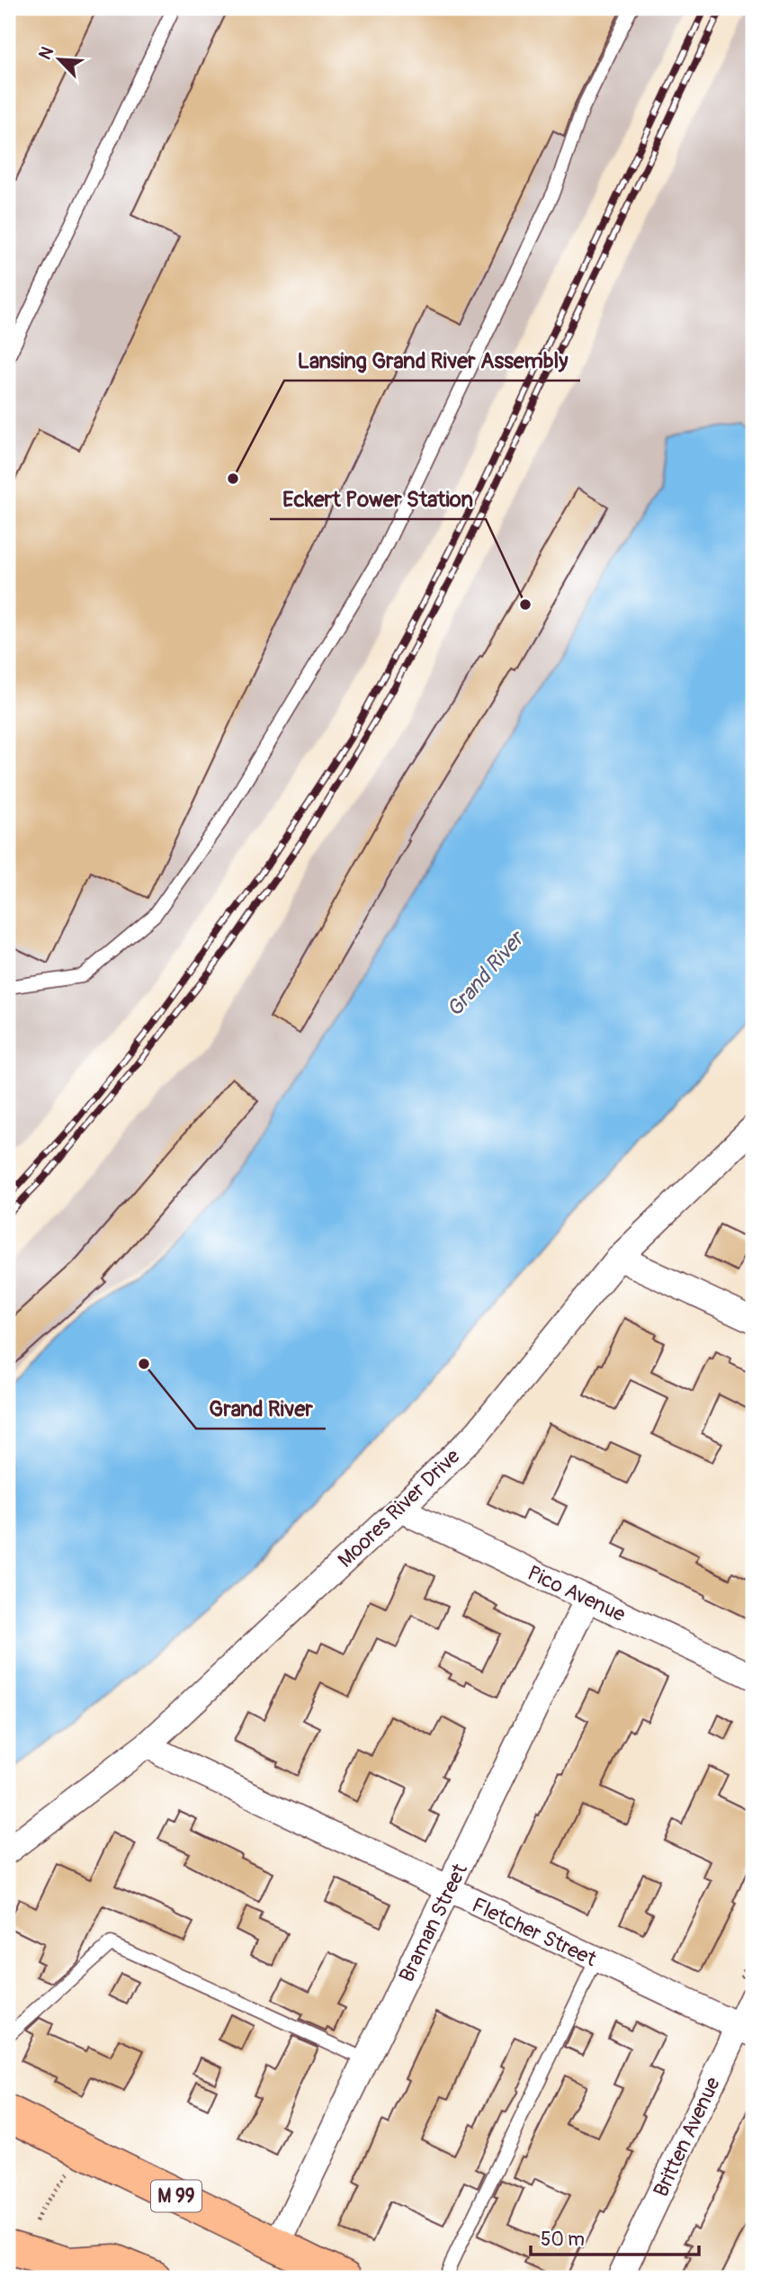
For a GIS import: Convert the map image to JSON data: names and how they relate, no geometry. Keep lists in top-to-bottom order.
{
  "streets": {
    "main road": ["M 99"],
    "street": [
      "Moores River Drive",
      "Pico Avenue",
      "Braman Street",
      "Fletcher Street",
      "Britten Avenue"
    ]
  },
  "crossings": [
    ["Moores River Drive", "Pico Avenue"],
    ["Moores River Drive", "Fletcher Street"],
    ["Pico Avenue", "Braman Street"],
    ["Braman Street", "Fletcher Street"],
    ["Braman Street", "M 99"],
    ["Fletcher Street", "Britten Avenue"]
  ],
  "water": ["Grand River"],
  "places": ["Lansing Grand River Assembly", "Eckert Power Station", "Grand River"],
  "scale_bar": "50 m",
  "north": "top left"
}
